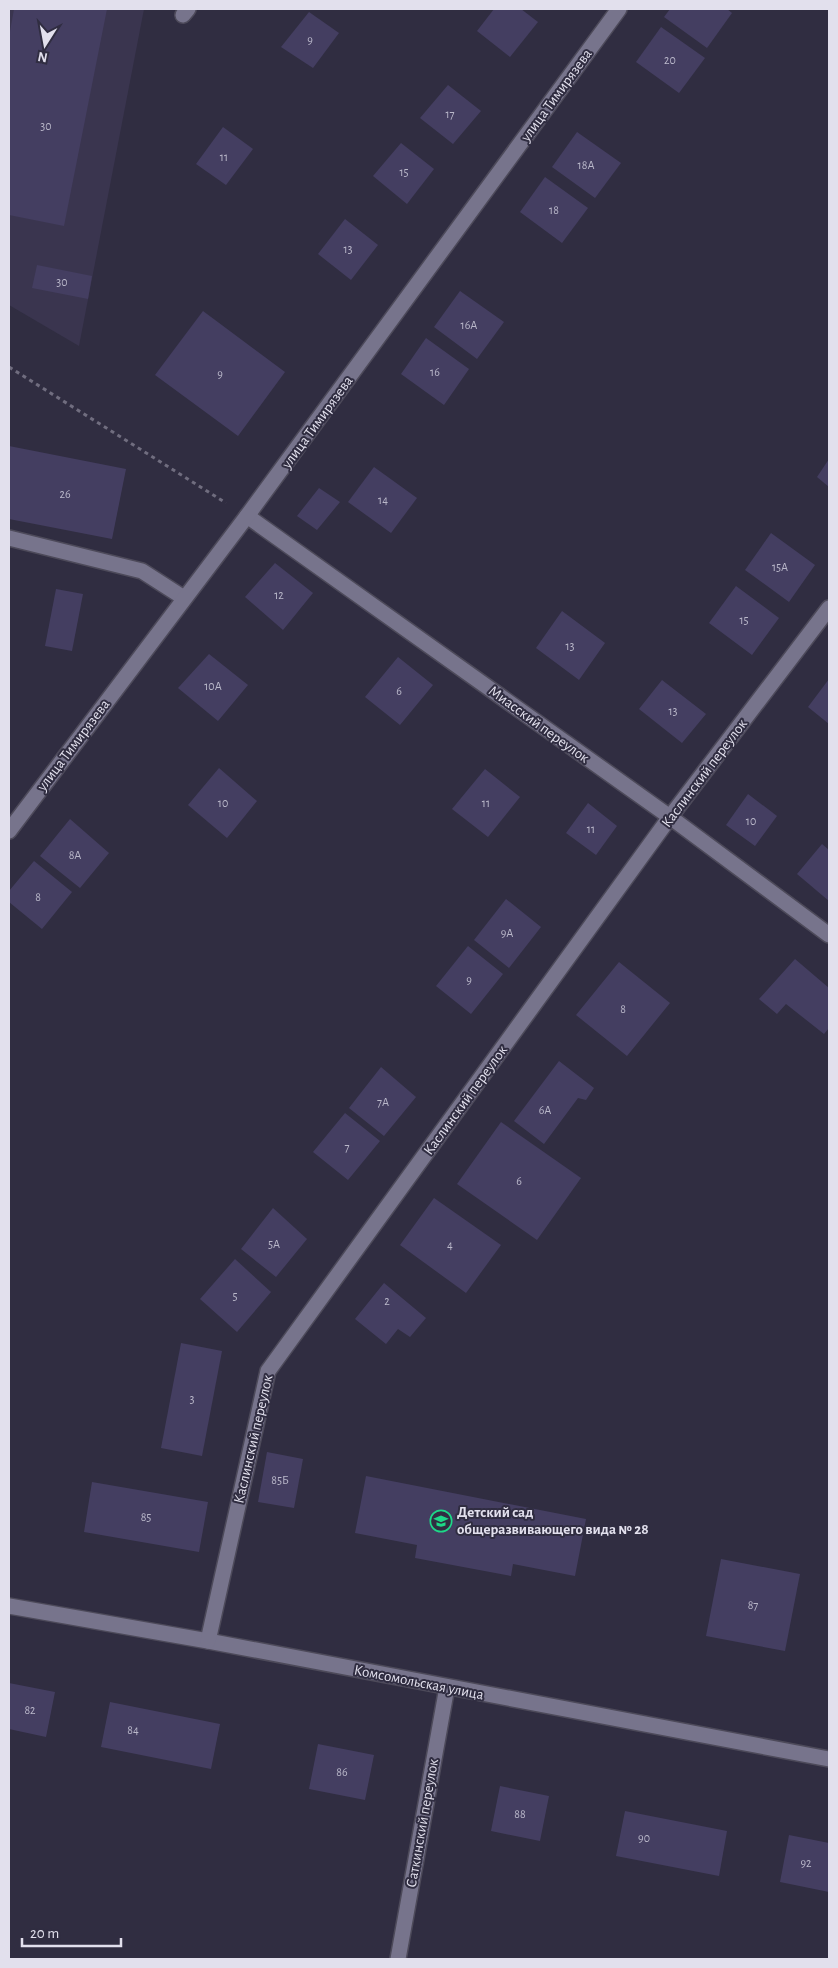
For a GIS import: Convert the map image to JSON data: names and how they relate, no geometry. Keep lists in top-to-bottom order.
{
  "streets": {
    "street": [
      "улица Тимирязева",
      "Миасский переулок",
      "Каслинский переулок",
      "Комсомольская улица",
      "Саткинский переулок"
    ]
  },
  "crossings": [
    ["улица Тимирязева", "Миасский переулок"],
    ["Миасский переулок", "Каслинский переулок"],
    ["Каслинский переулок", "Комсомольская улица"],
    ["Комсомольская улица", "Саткинский переулок"]
  ],
  "places": {
    "school or university": ["Детский сад общеразвивающего вида № 28"]
  },
  "house_numbers": [
    "9",
    "20",
    "17",
    "30",
    "11",
    "18А",
    "15",
    "18",
    "13",
    "30",
    "16А",
    "16",
    "9",
    "26",
    "14",
    "15А",
    "12",
    "15",
    "13",
    "10А",
    "6",
    "13",
    "10",
    "11",
    "10",
    "11",
    "8А",
    "8",
    "9А",
    "9",
    "8",
    "7А",
    "6А",
    "7",
    "6",
    "5А",
    "4",
    "5",
    "2",
    "3",
    "85Б",
    "85",
    "87",
    "82",
    "84",
    "86",
    "88",
    "90",
    "92"
  ],
  "scale_bar": "20 m",
  "north": "bottom"
}
